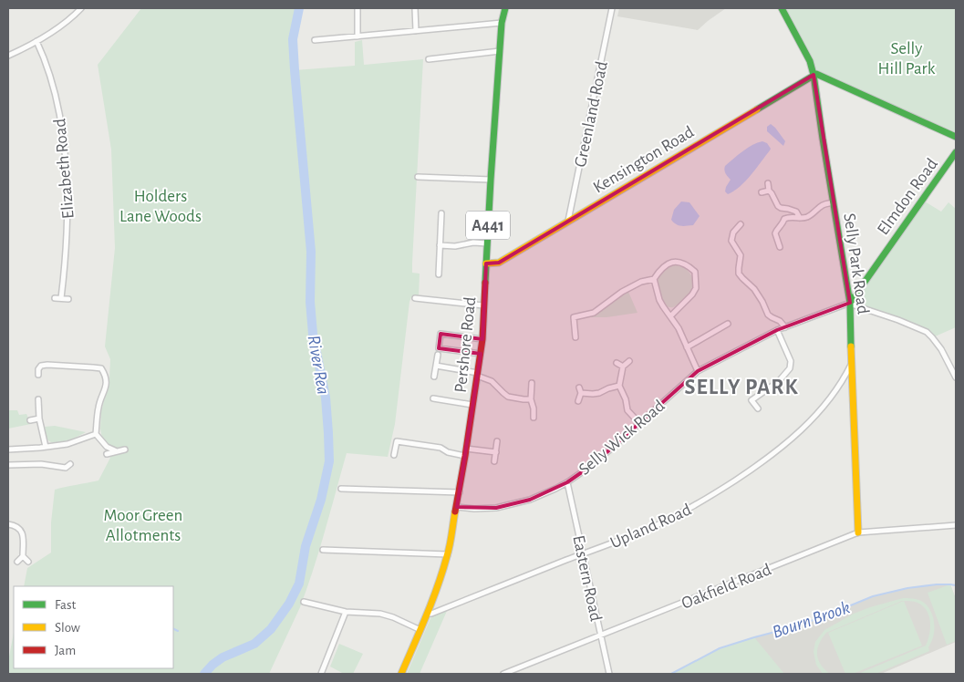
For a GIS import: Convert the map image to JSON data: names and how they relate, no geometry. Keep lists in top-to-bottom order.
{
  "streets": {
    "street": [
      "Greenland Road",
      "Kensington Road",
      "Elizabeth Road",
      "Elmdon Road",
      "A441",
      "Selly Park Road",
      "Pershore Road",
      "Selly Wick Road",
      "Upland Road",
      "Eastern Road",
      "Oakfield Road"
    ]
  },
  "crossings": [
    ["Greenland Road", "Kensington Road"],
    ["Kensington Road", "Selly Park Road"],
    ["Kensington Road", "Pershore Road"],
    ["Elmdon Road", "Selly Park Road"],
    ["Elmdon Road", "Selly Wick Road"],
    ["Selly Park Road", "Selly Wick Road"],
    ["Selly Park Road", "Upland Road"],
    ["Selly Park Road", "Oakfield Road"],
    ["Pershore Road", "Selly Wick Road"],
    ["Pershore Road", "Upland Road"],
    ["Selly Wick Road", "Eastern Road"],
    ["Upland Road", "Eastern Road"],
    ["Eastern Road", "Oakfield Road"]
  ],
  "districts": ["SELLY PARK"],
  "water": ["River Rea", "Bourn Brook"],
  "parks": ["Selly Hill Park", "Holders Lane Woods", "Moor Green Allotments"],
  "legend": ["Fast", "Slow", "Jam"]
}
